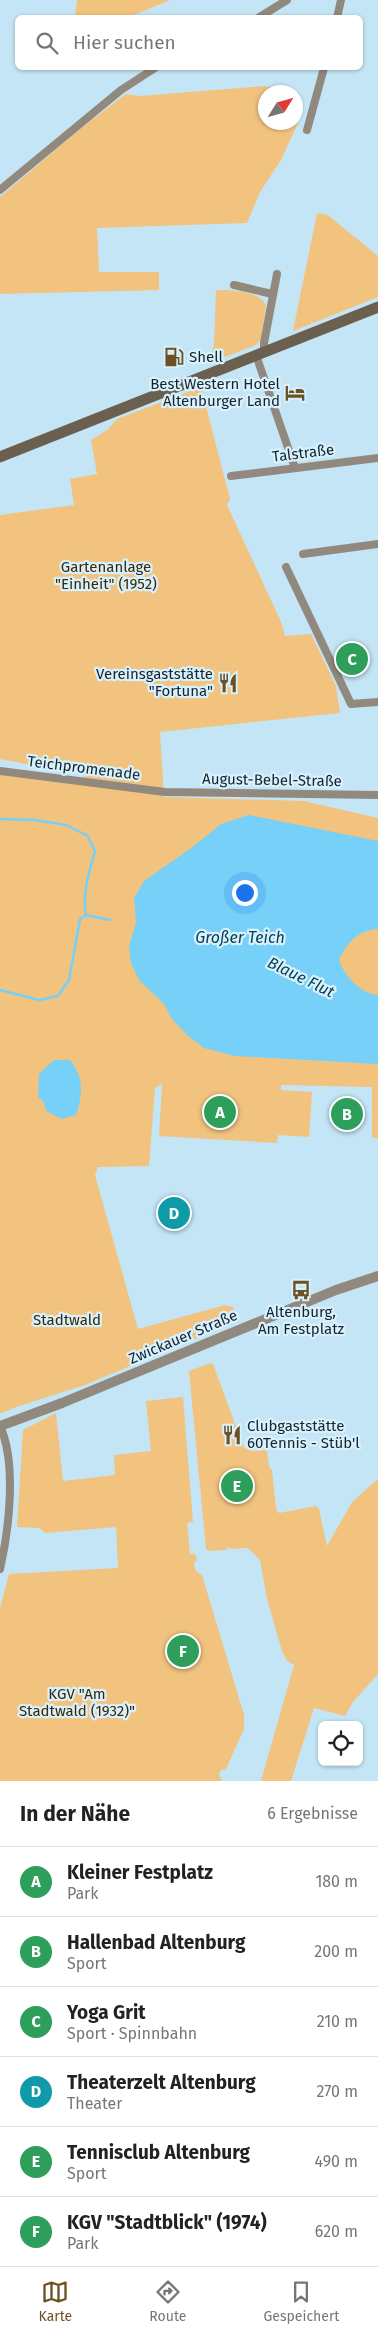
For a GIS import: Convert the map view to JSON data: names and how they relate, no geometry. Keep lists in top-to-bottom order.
{
  "streets": {
    "street": [
      "Talstraße",
      "Teichpromenade",
      "August-Bebel-Straße",
      "Zwickauer Straße"
    ]
  },
  "crossings": [
    ["Teichpromenade", "August-Bebel-Straße"]
  ],
  "water": ["Großer Teich", "Blaue Flut"],
  "parks": ["Gartenanlage \"Einheit\" (1952)", "Stadtwald", "KGV \"Am Stadtwald (1932)\""],
  "places": {
    "fuel station": ["Shell"],
    "hotel": ["Best Western Hotel Altenburger Land"],
    "restaurant": ["Vereinsgaststätte \"Fortuna\"", "Clubgaststätte 60Tennis - Stüb'l"],
    "bus stop": ["Altenburg, Am Festplatz"]
  },
  "north": "top right",
  "page": {
    "search": "Hier suchen",
    "pins": [
      "C",
      "A",
      "B",
      "D",
      "E",
      "F"
    ],
    "heading": ["In der Nähe", "6 Ergebnisse"],
    "list": [
      {
        "mark": "A",
        "name": "Kleiner Festplatz",
        "note": "Park",
        "value": "180 m"
      },
      {
        "mark": "B",
        "name": "Hallenbad Altenburg",
        "note": "Sport",
        "value": "200 m"
      },
      {
        "mark": "C",
        "name": "Yoga Grit",
        "note": "Sport · Spinnbahn",
        "value": "210 m"
      },
      {
        "mark": "D",
        "name": "Theaterzelt Altenburg",
        "note": "Theater",
        "value": "270 m"
      },
      {
        "mark": "E",
        "name": "Tennisclub Altenburg",
        "note": "Sport",
        "value": "490 m"
      },
      {
        "mark": "F",
        "name": "KGV \"Stadtblick\" (1974)",
        "note": "Park",
        "value": "620 m"
      }
    ],
    "nav": ["Karte", "Route", "Gespeichert"]
  }
}
